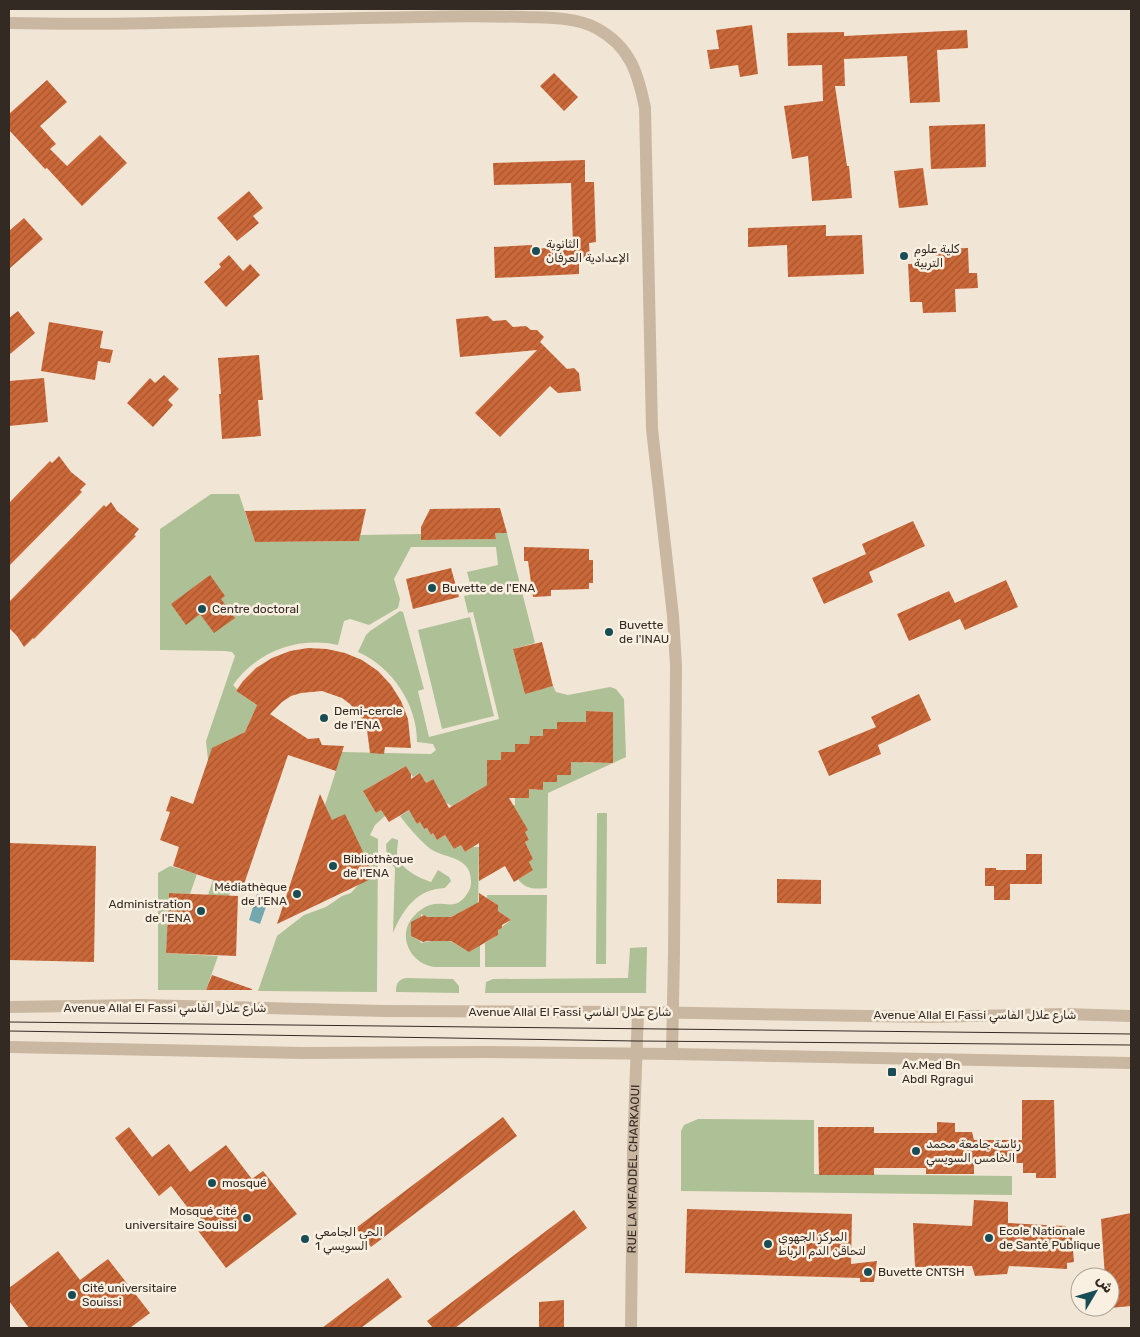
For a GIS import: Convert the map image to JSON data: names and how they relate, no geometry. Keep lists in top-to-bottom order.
{
  "streets": {
    "street": ["Avenue Allal El Fassi شارع علال الفاسي", "RUE LA MFADDEL CHARKAOUI"]
  },
  "crossings": [
    ["Avenue Allal El Fassi شارع علال الفاسي", "RUE LA MFADDEL CHARKAOUI"]
  ],
  "places": {
    "other": [
      "الثانوية الإعدادية العرفان",
      "كلية علوم التربية",
      "Buvette de l'ENA",
      "Centre doctoral",
      "Buvette de l'INAU",
      "Demi-cercle de l'ENA",
      "Bibliothèque de l'ENA",
      "Médiathèque de l'ENA",
      "Administration de l'ENA",
      "رئاسة جامعة محمد الخامس السويسي",
      "mosqué",
      "Mosqué cité universitaire Souissi",
      "Ecole Nationale de Santé Publique",
      "الحي الجامعي السويسي 1",
      "المركز الجهوي لتحاقن الدم الرباط",
      "Buvette CNTSH",
      "Cité universitaire Souissi"
    ],
    "transit": ["Av.Med Bn Abdl Rgragui"]
  },
  "north": "top right"
}
